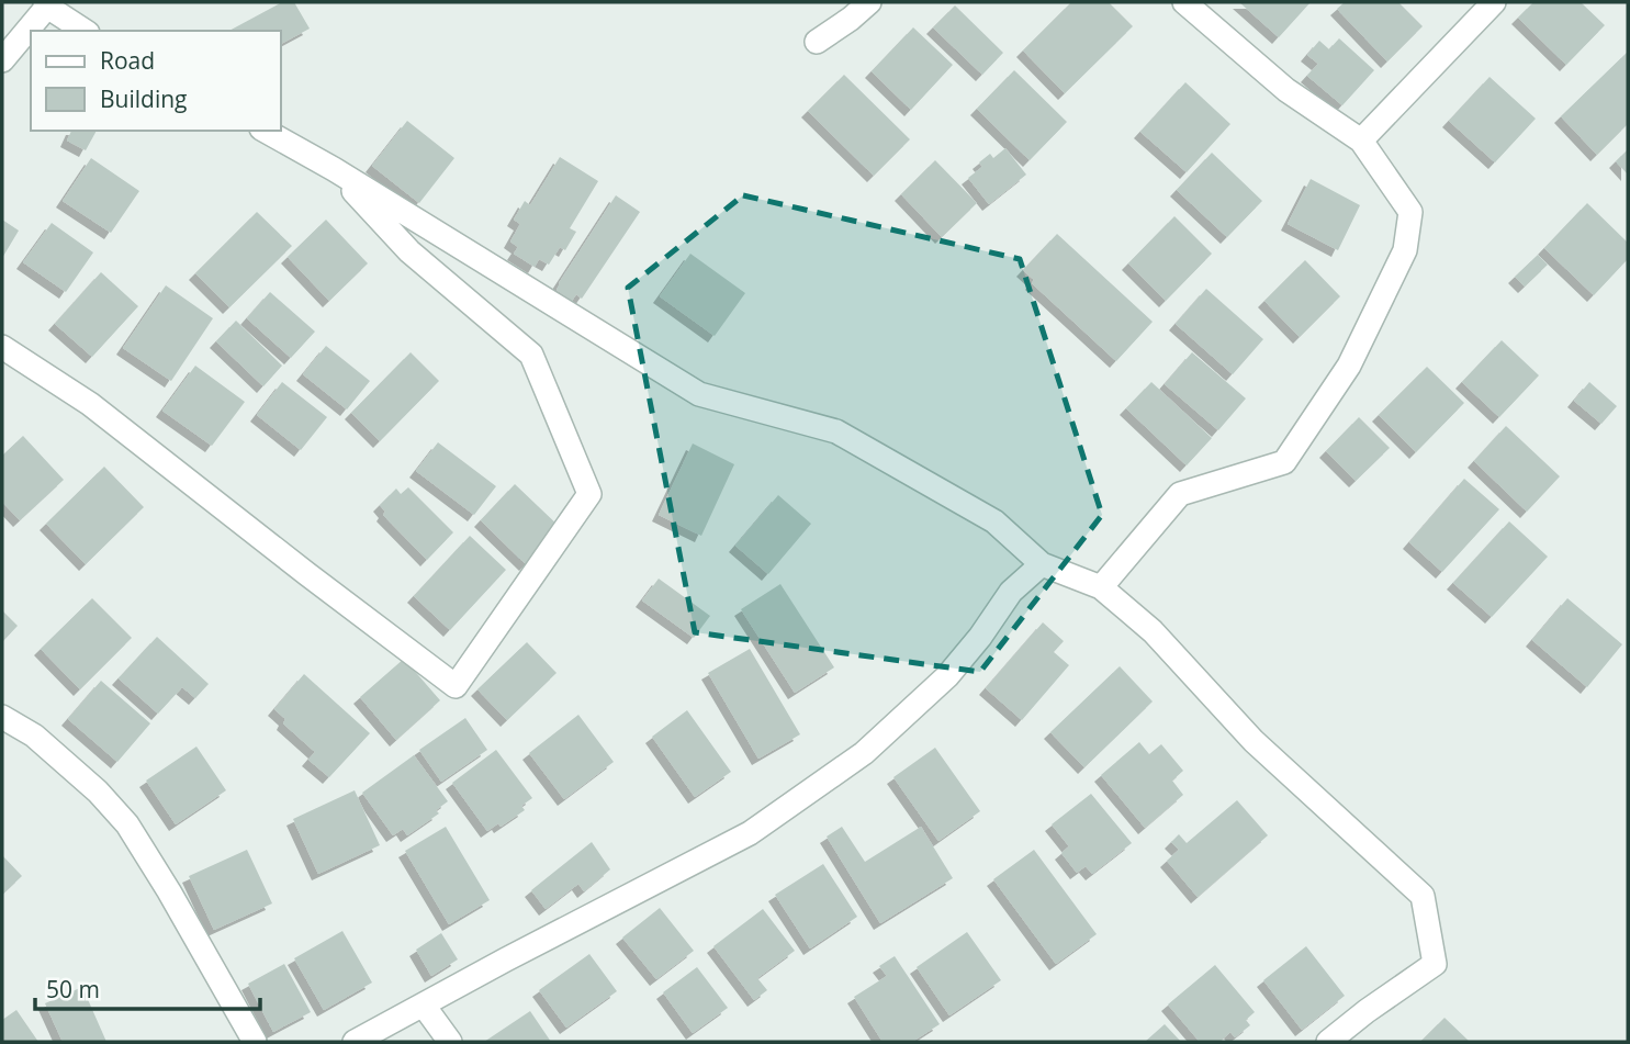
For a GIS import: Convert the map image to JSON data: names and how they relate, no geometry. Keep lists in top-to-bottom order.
{
  "legend": ["Road", "Building"],
  "scale_bar": "50 m"
}
